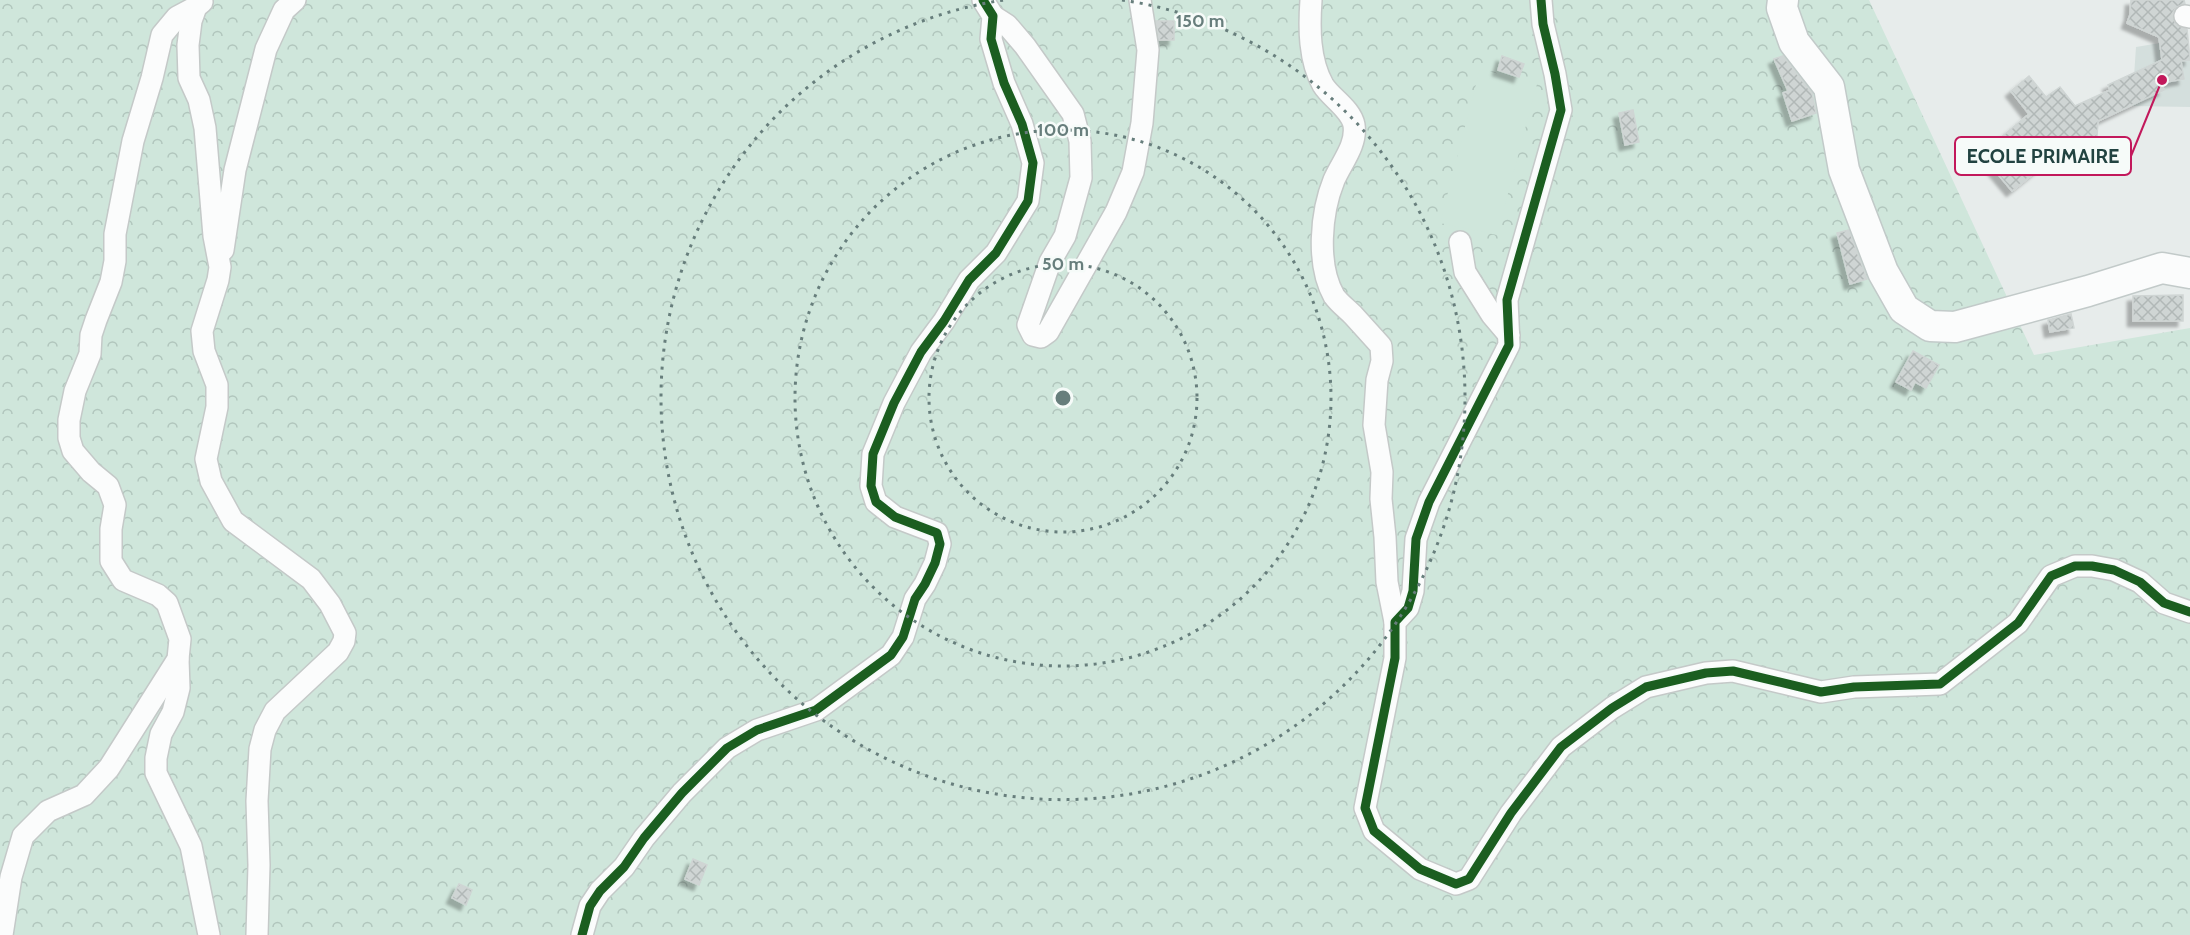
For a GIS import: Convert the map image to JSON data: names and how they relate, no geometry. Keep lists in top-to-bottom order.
{
  "places": ["ECOLE PRIMAIRE"],
  "rings": ["150 m", "100 m", "50 m"]
}
